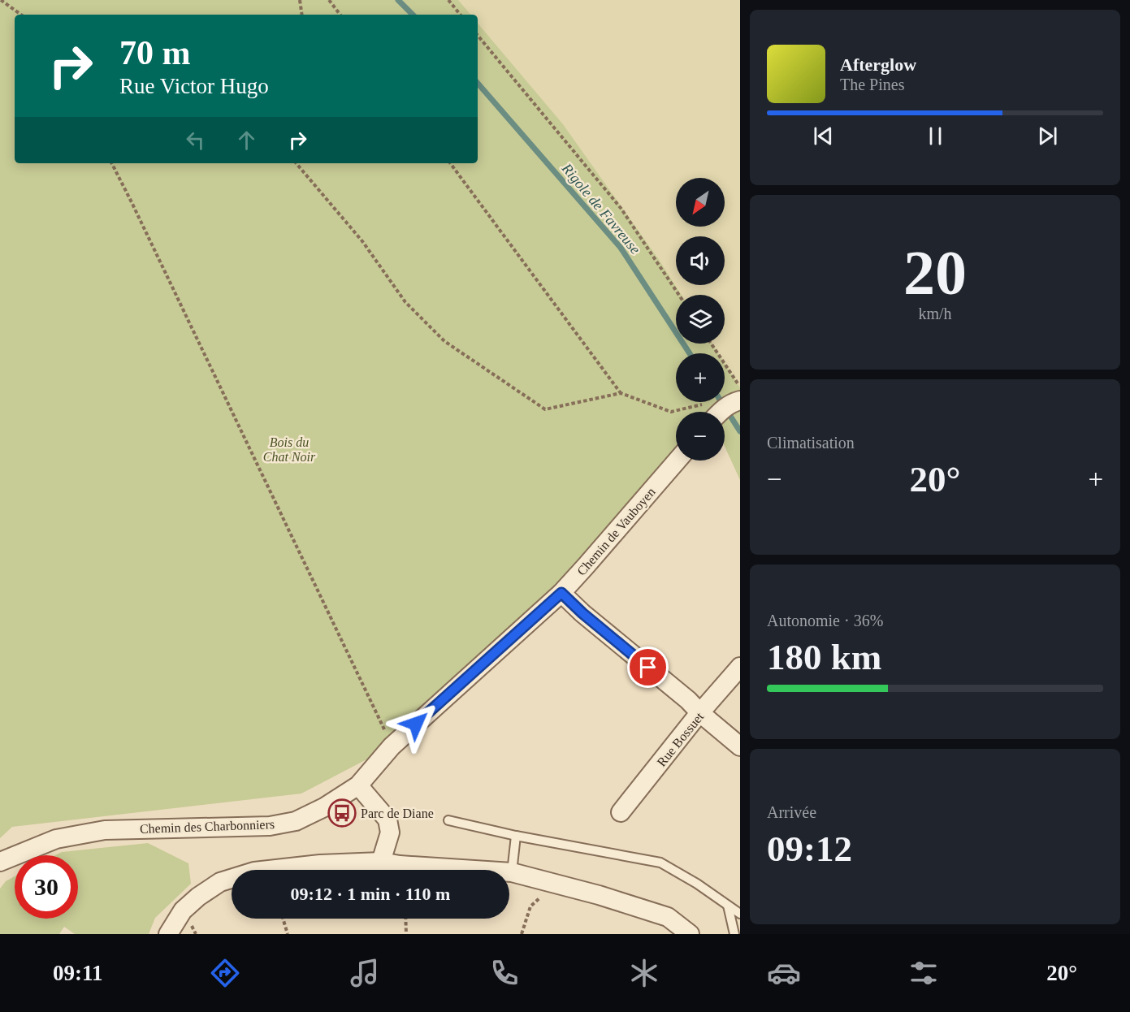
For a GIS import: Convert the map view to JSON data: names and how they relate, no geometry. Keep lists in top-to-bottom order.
{
  "streets": {
    "street": ["Chemin de Vauboyen", "Rue Bossuet", "Chemin des Charbonniers"]
  },
  "crossings": [
    ["Chemin de Vauboyen", "Chemin des Charbonniers"]
  ],
  "water": ["Rigole de Favreuse"],
  "parks": ["Bois du Chat Noir"],
  "places": {
    "bus stop": ["Parc de Diane"]
  },
  "north": "bottom left",
  "page": {
    "turn": ["70 m", "Rue Victor Hugo"],
    "song": ["Afterglow", "The Pines"],
    "map_buttons": ["+", "−"],
    "tile": [
      ["20", "km/h"],
      "Climatisation",
      ["Autonomie · 36%", "180 km"],
      ["Arrivée", "09:12"]
    ],
    "heat": ["−", "20°", "+"],
    "limit": "30",
    "trip": "09:12 · 1 min · 110 m",
    "tabs": ["09:11", "20°"]
  }
}
